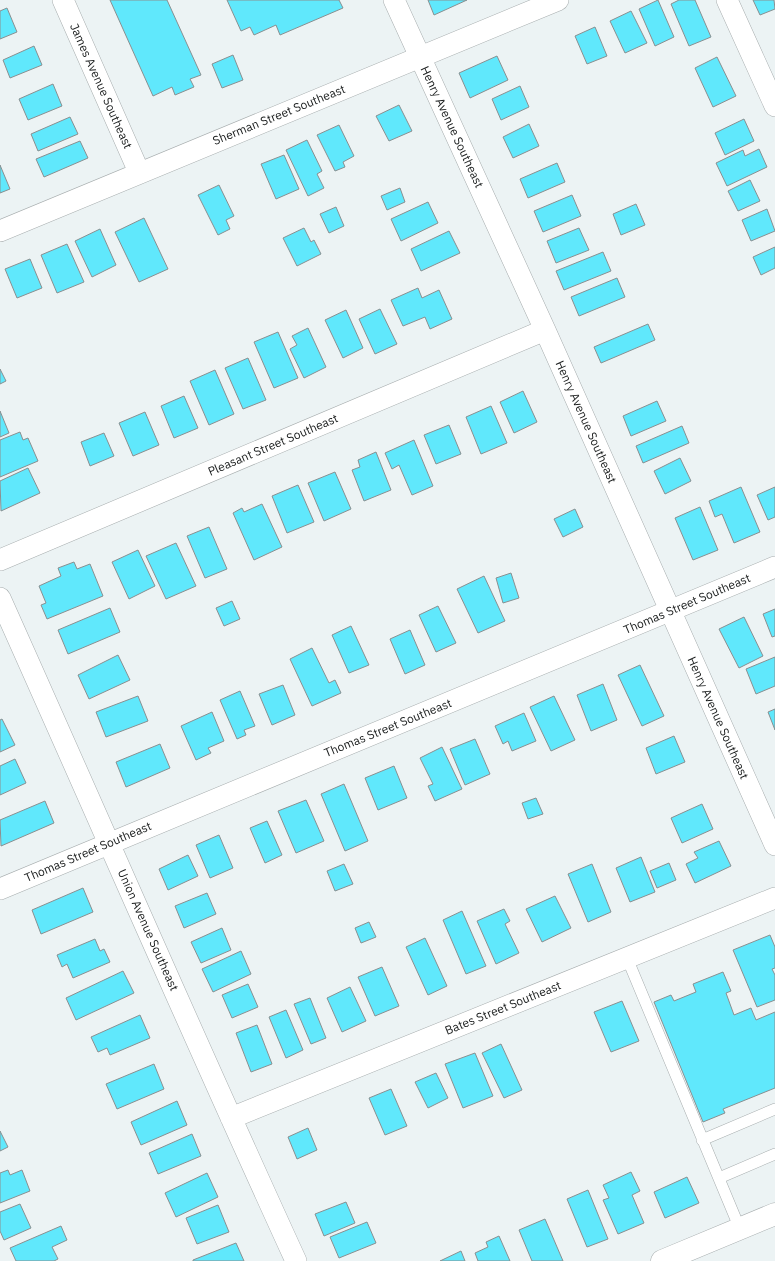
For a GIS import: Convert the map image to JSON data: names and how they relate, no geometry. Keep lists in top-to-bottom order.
{
  "streets": {
    "street": [
      "James Avenue Southeast",
      "Sherman Street Southeast",
      "Henry Avenue Southeast",
      "Pleasant Street Southeast",
      "Thomas Street Southeast",
      "Union Avenue Southeast",
      "Bates Street Southeast"
    ]
  },
  "crossings": [
    ["James Avenue Southeast", "Sherman Street Southeast"],
    ["Sherman Street Southeast", "Henry Avenue Southeast"],
    ["Henry Avenue Southeast", "Pleasant Street Southeast"],
    ["Henry Avenue Southeast", "Thomas Street Southeast"],
    ["Thomas Street Southeast", "Union Avenue Southeast"],
    ["Union Avenue Southeast", "Bates Street Southeast"]
  ]
}
